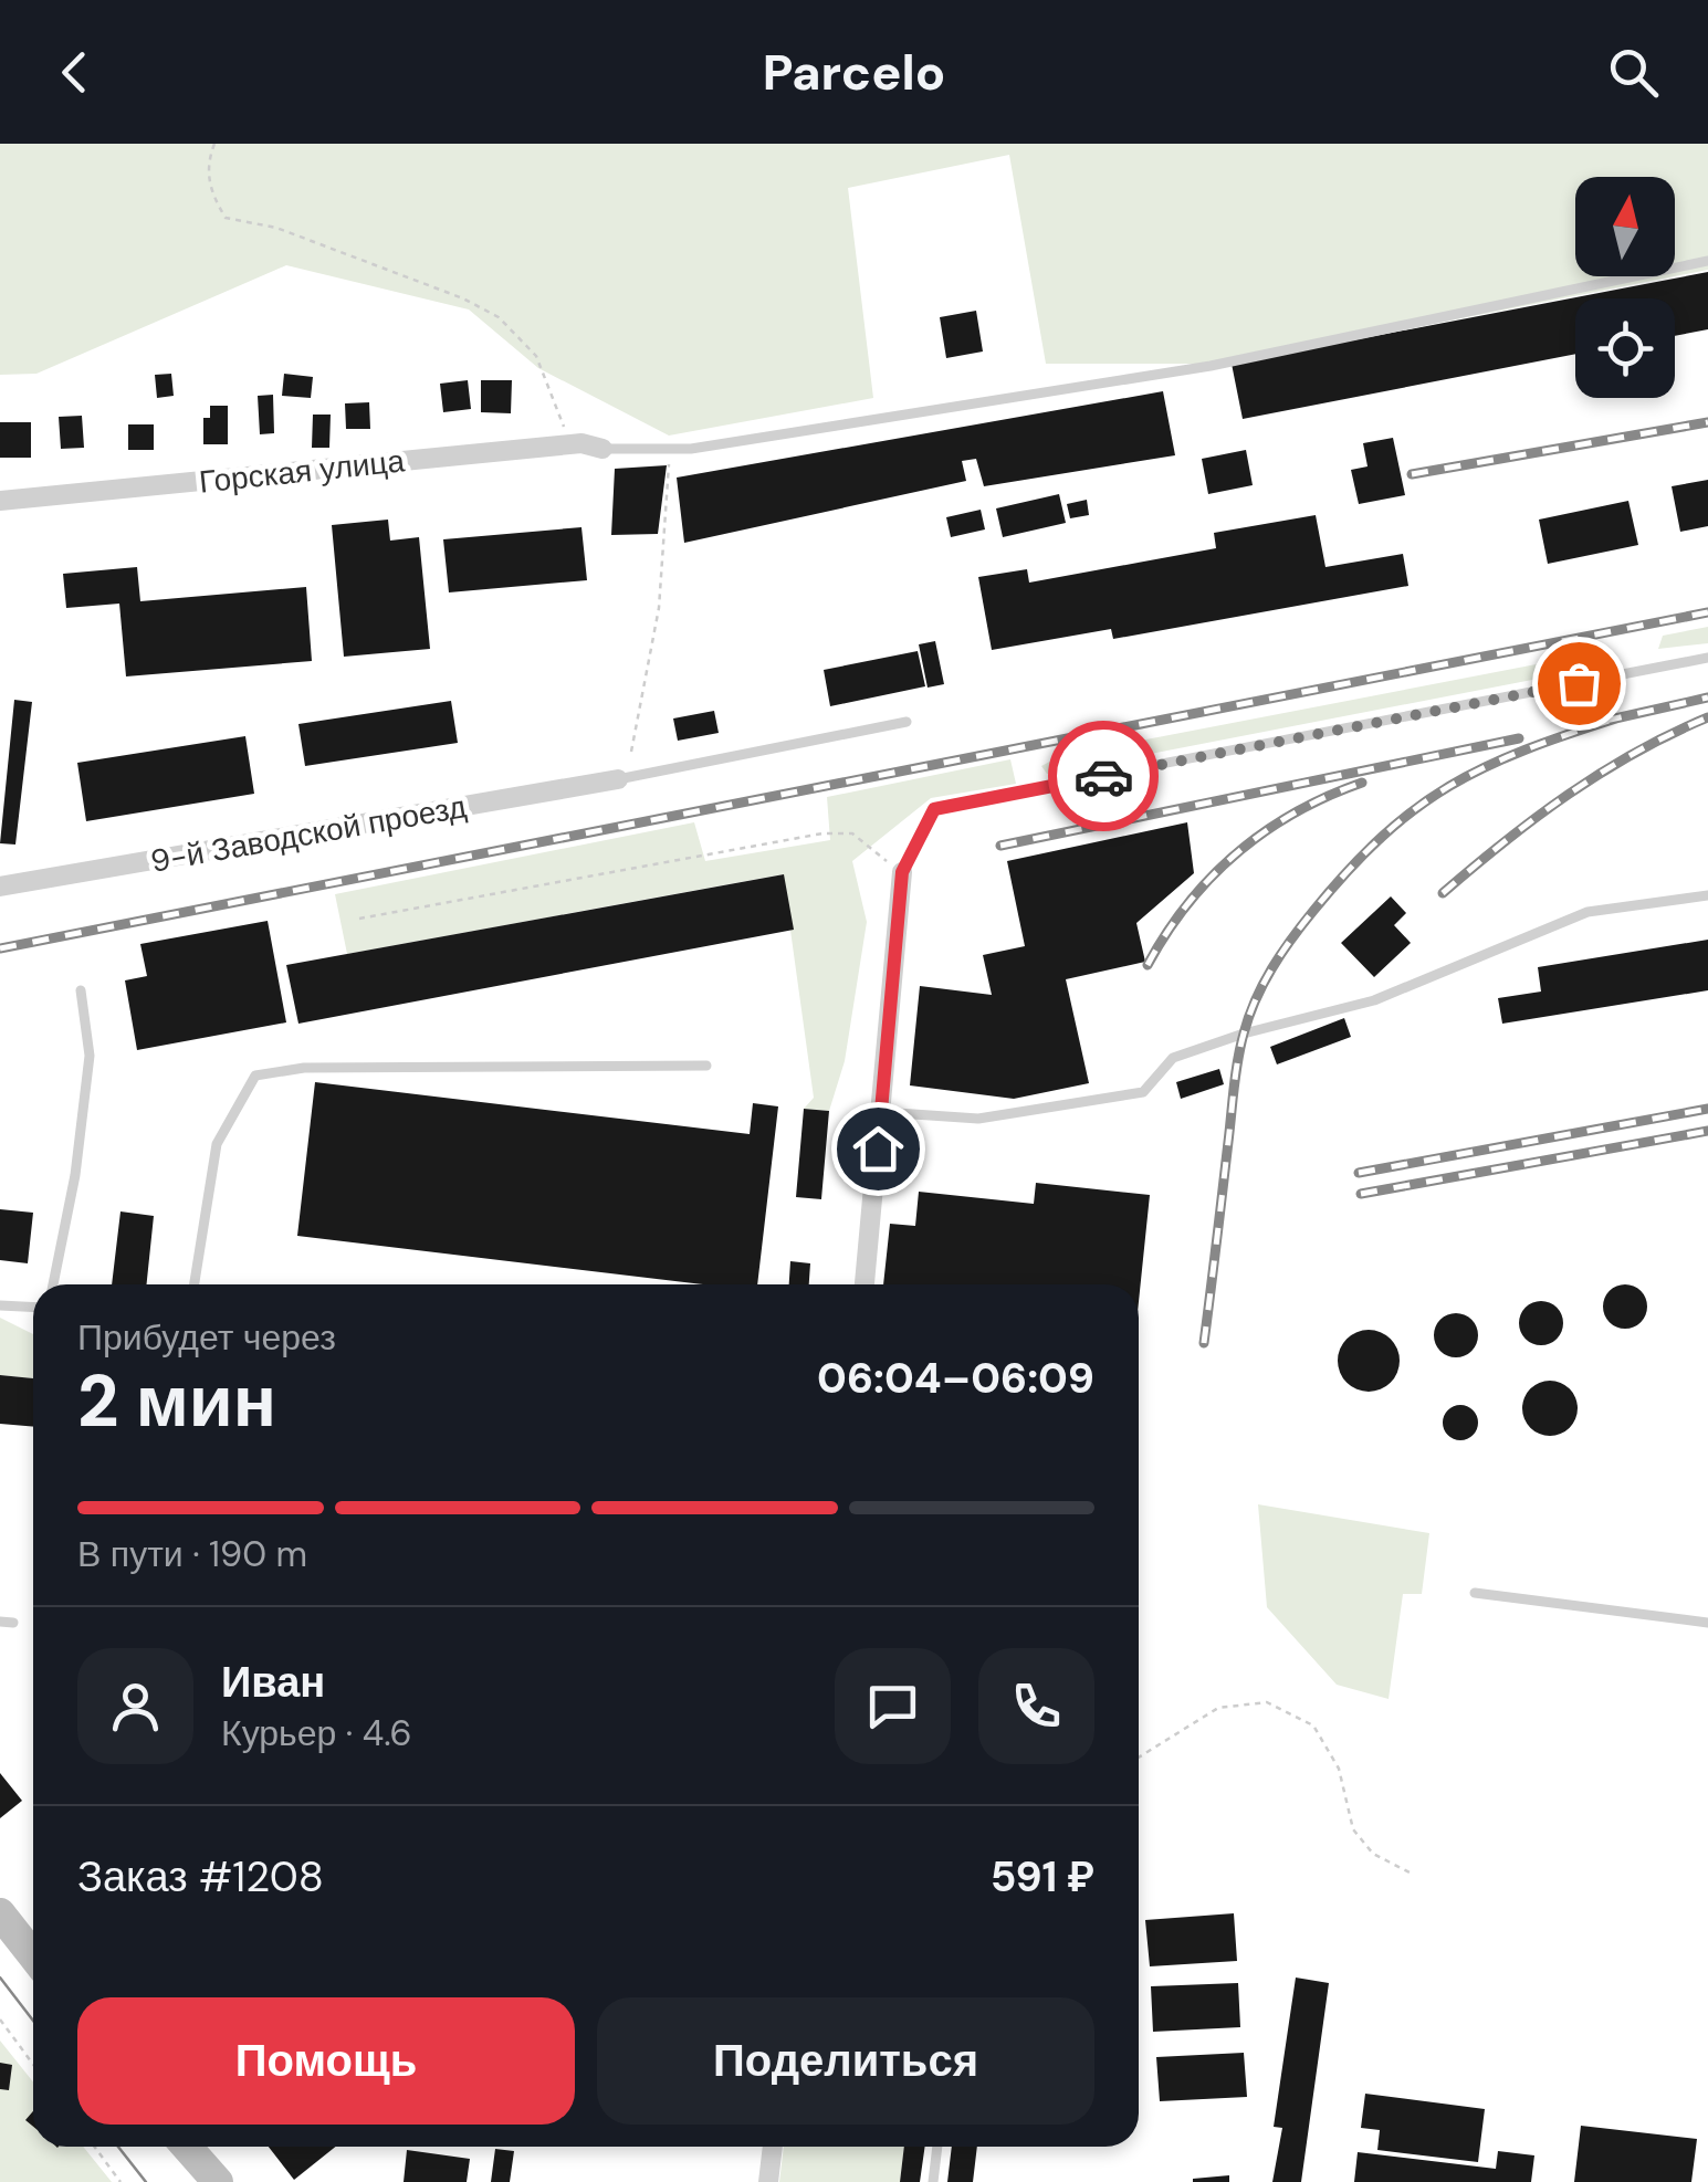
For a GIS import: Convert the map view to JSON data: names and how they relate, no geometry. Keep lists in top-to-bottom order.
{
  "streets": {
    "street": ["Горская улица", "9-й Заводской проезд"]
  },
  "north": "top",
  "page": {
    "header": "Parcelo",
    "heading": ["2 мин", "Прибудет через", "06:04–06:09"],
    "panel": [
      "Иван",
      "Курьер · 4.6",
      "Заказ #1208",
      "591 ₽"
    ],
    "bar": "В пути · 190 m",
    "buttons": ["Помощь", "Поделиться"]
  }
}
